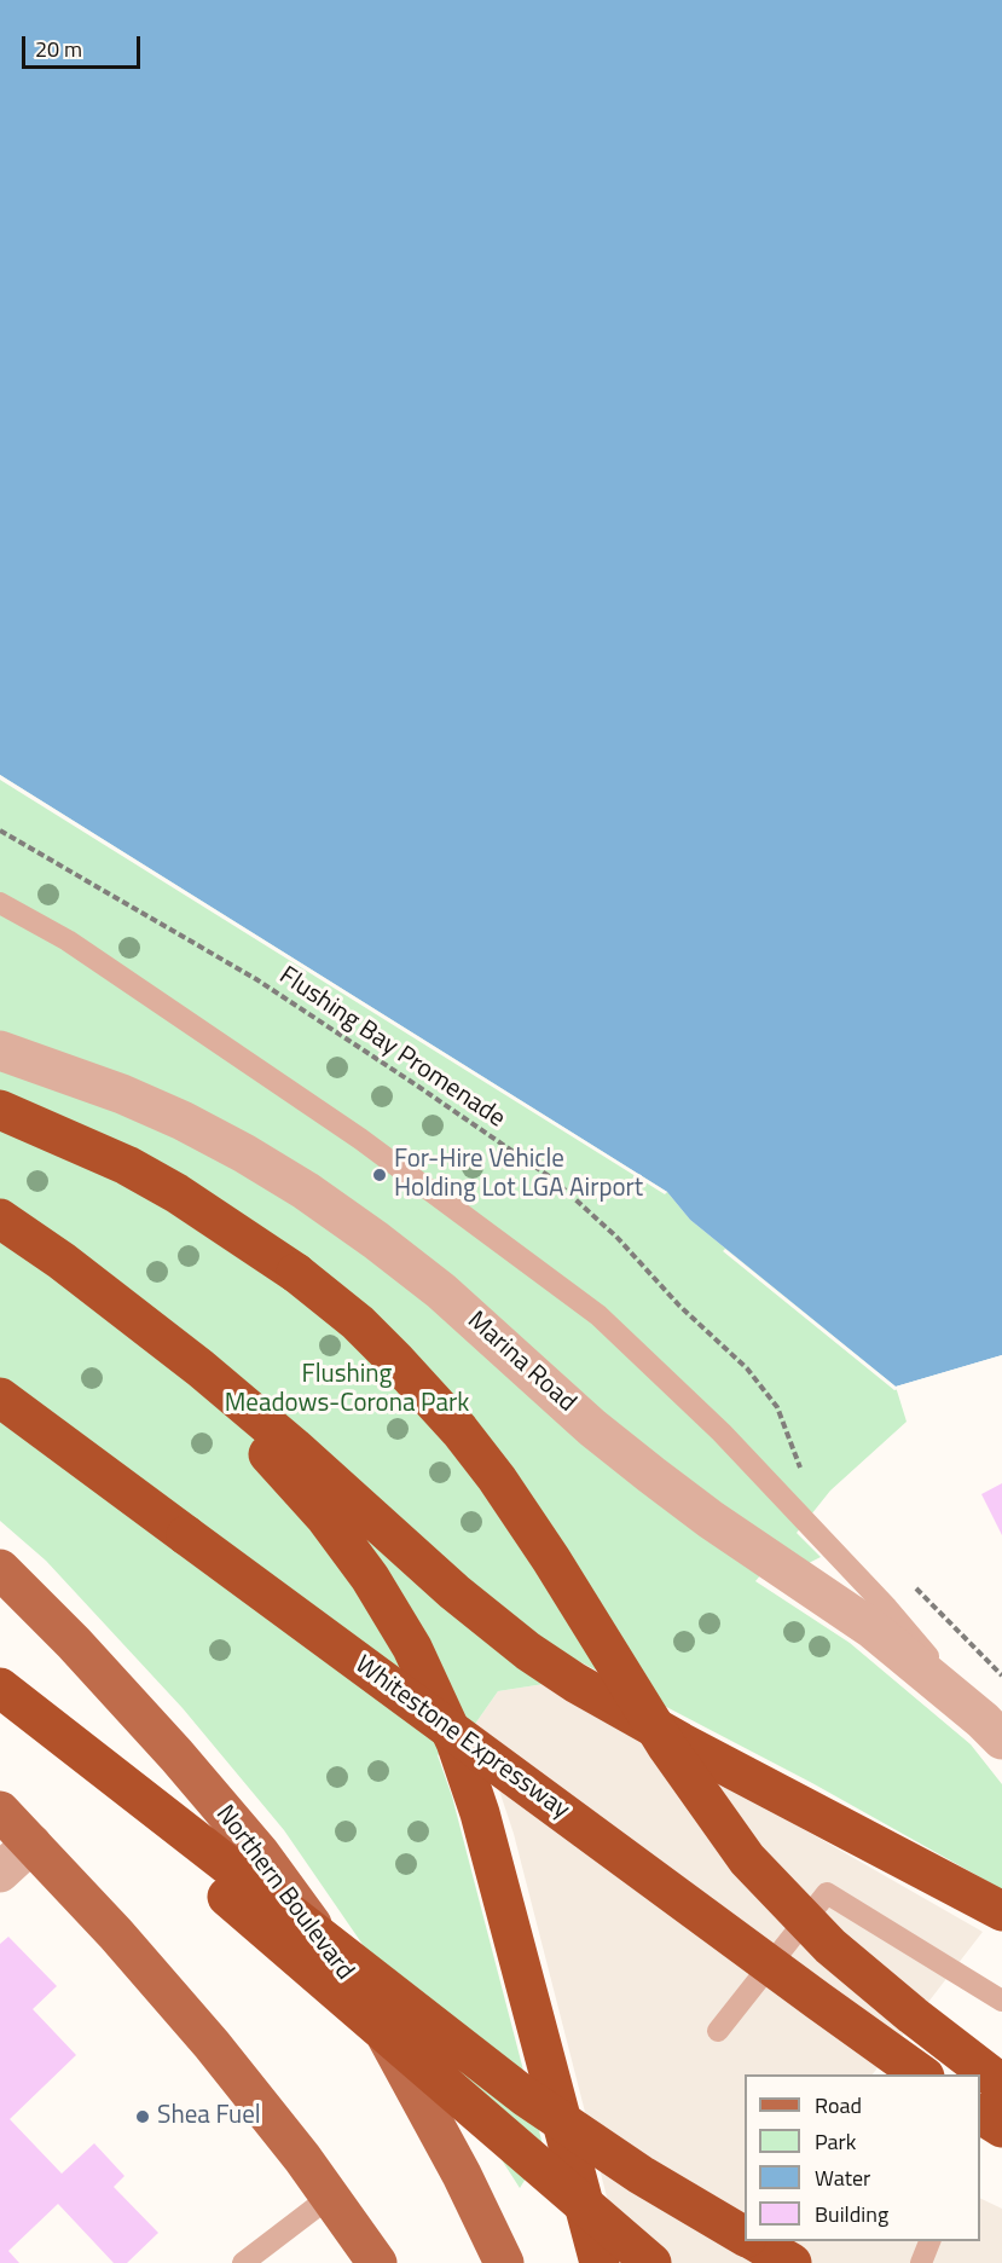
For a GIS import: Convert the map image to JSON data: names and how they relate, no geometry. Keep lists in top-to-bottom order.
{
  "streets": {
    "highway": ["Whitestone Expressway"],
    "main road": ["Northern Boulevard"],
    "street": ["Marina Road"],
    "path": ["Flushing Bay Promenade"]
  },
  "parks": ["Flushing Meadows-Corona Park"],
  "places": ["For-Hire Vehicle Holding Lot LGA Airport", "Shea Fuel"],
  "legend": [
    "Road",
    "Park",
    "Water",
    "Building"
  ],
  "scale_bar": "20 m"
}
